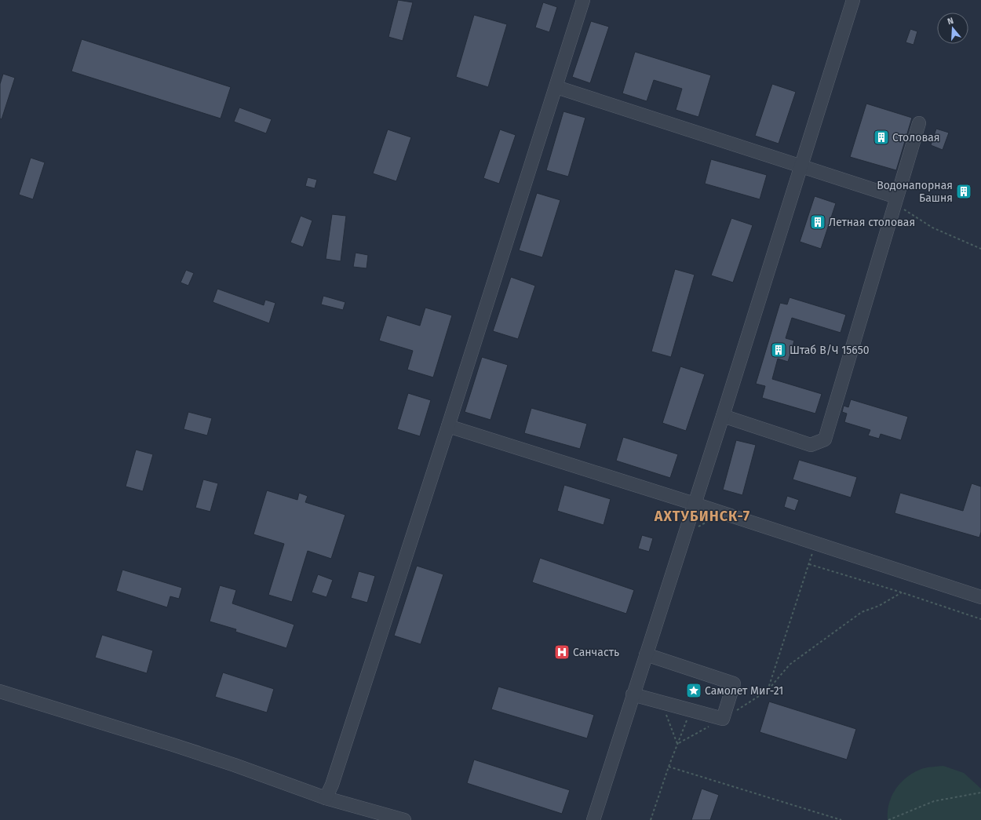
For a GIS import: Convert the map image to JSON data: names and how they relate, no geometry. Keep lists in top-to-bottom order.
{
  "districts": ["АХТУБИНСК-7"],
  "places": {
    "building": [
      "Столовая",
      "Водонапорная Башня",
      "Летная столовая",
      "Штаб В/Ч 15650"
    ],
    "hospital": ["Санчасть"],
    "place": ["Самолет Миг-21"]
  },
  "north": "top"
}
